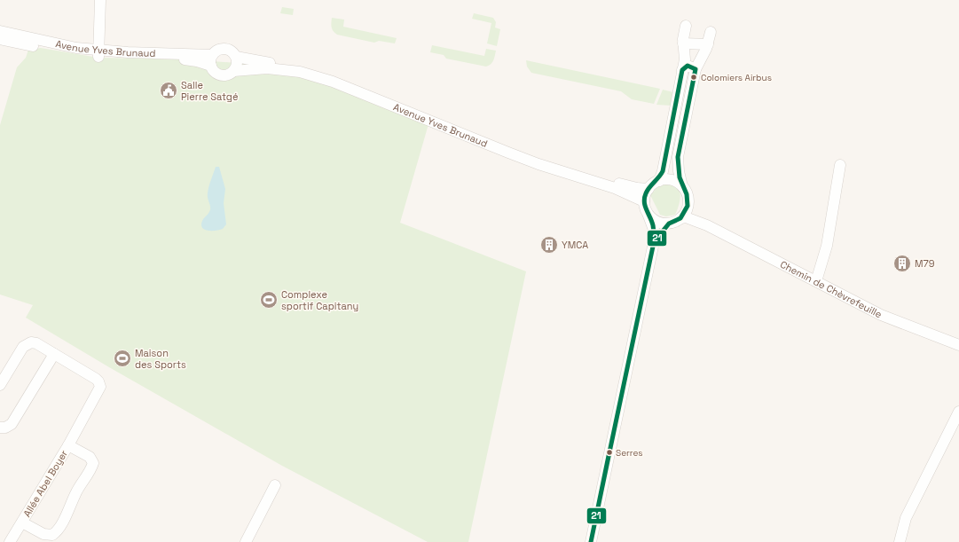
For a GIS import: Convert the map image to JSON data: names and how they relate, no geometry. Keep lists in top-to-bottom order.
{
  "streets": {
    "street": ["Avenue Yves Brunaud", "Chemin de Chèvrefeuille", "Allée Abel Boyer"]
  },
  "crossings": [
    ["Avenue Yves Brunaud", "Chemin de Chèvrefeuille"]
  ],
  "places": {
    "other": ["Colomiers Airbus", "Serres"],
    "public building": ["Salle Pierre Satgé"],
    "building": ["YMCA", "M79"],
    "sports": ["Complexe sportif Capitany", "Maison des Sports"]
  },
  "lines": ["transit line 21"]
}
